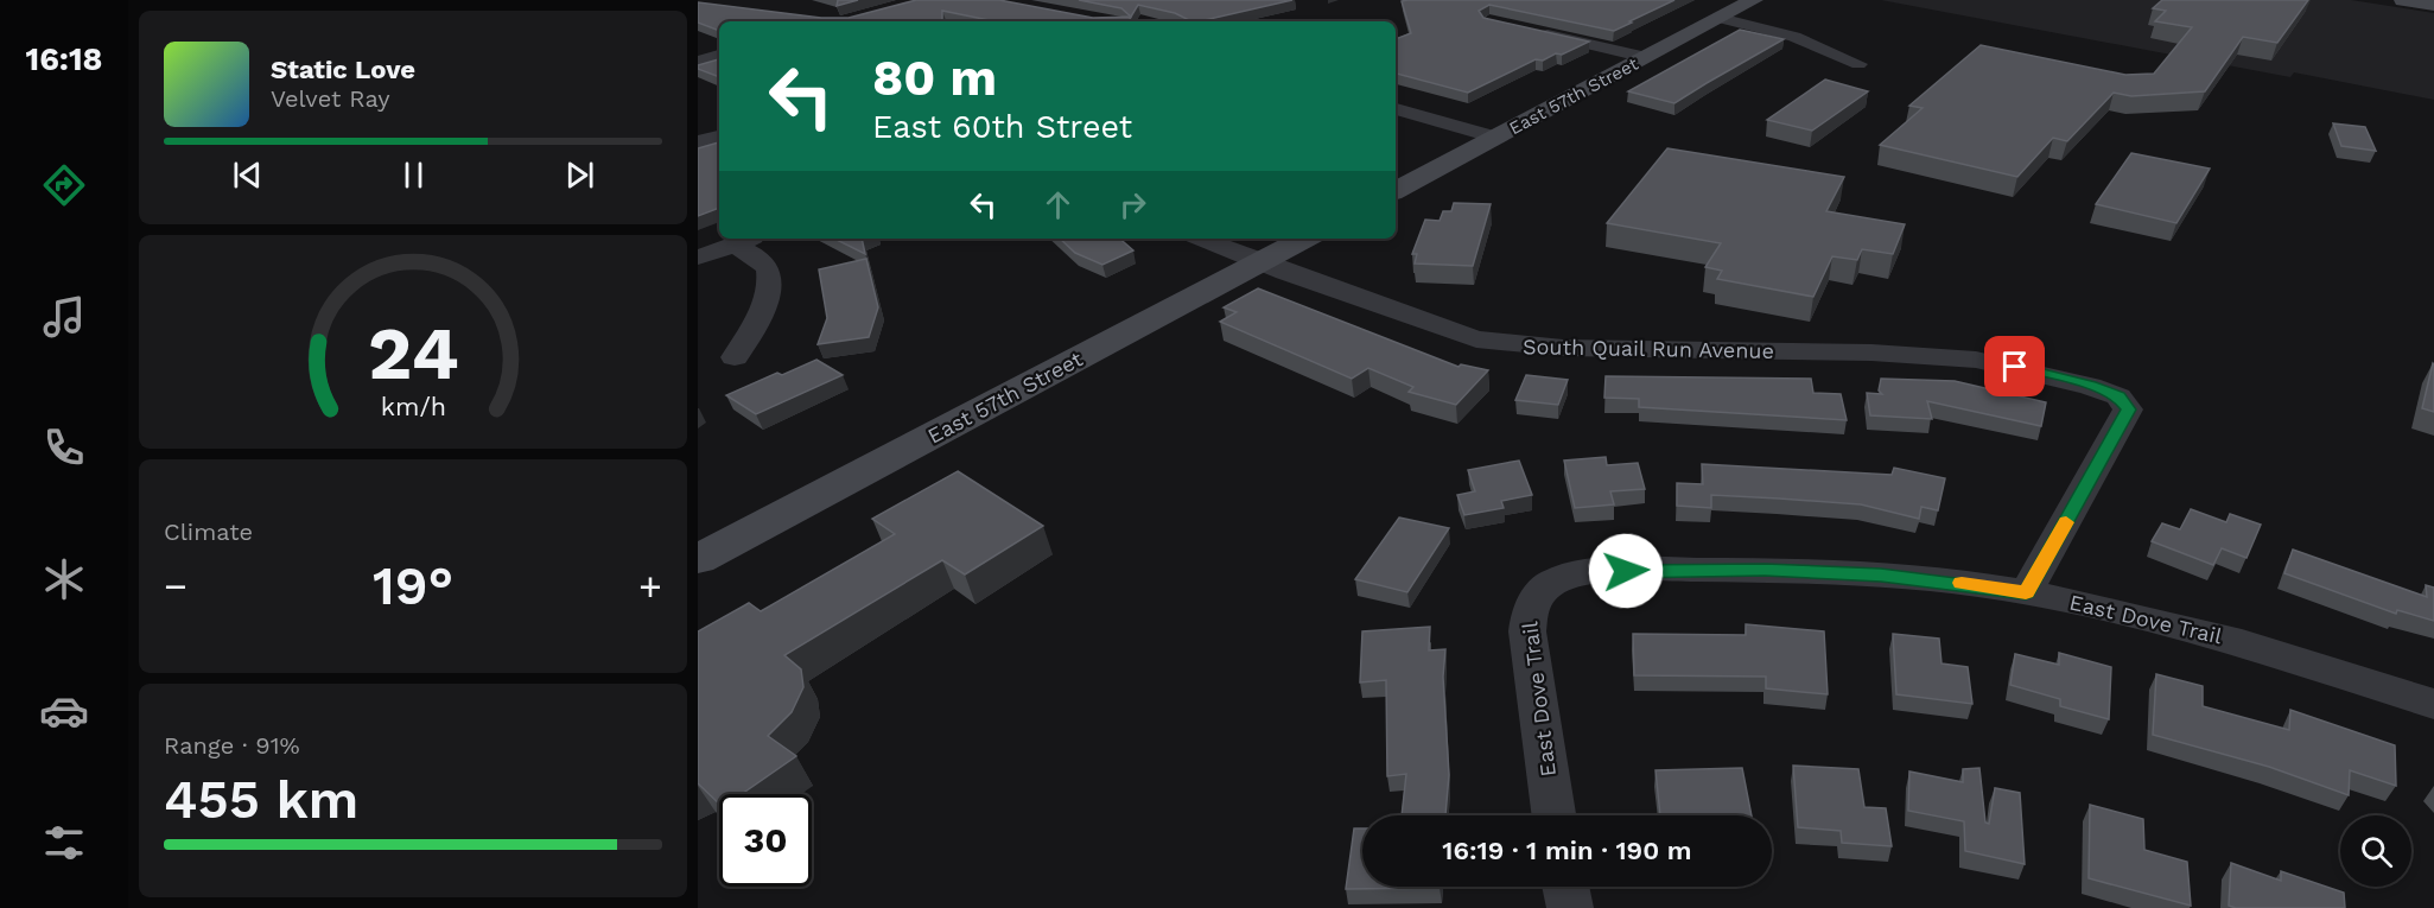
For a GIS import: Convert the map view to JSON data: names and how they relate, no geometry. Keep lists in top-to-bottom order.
{
  "streets": {
    "main road": ["East 57th Street"],
    "street": ["South Quail Run Avenue", "East Dove Trail"]
  },
  "crossings": [
    ["East 57th Street", "South Quail Run Avenue"],
    ["South Quail Run Avenue", "East Dove Trail"]
  ],
  "page": {
    "tabs": "16:18",
    "turn": ["80 m", "East 60th Street"],
    "song": ["Static Love", "Velvet Ray"],
    "tile": [
      "Climate",
      ["Range · 91%", "455 km"]
    ],
    "heat": ["−", "19°", "+"],
    "limit": "30",
    "trip": "16:19 · 1 min · 190 m",
    "gauge": ["24", "km/h"]
  }
}
